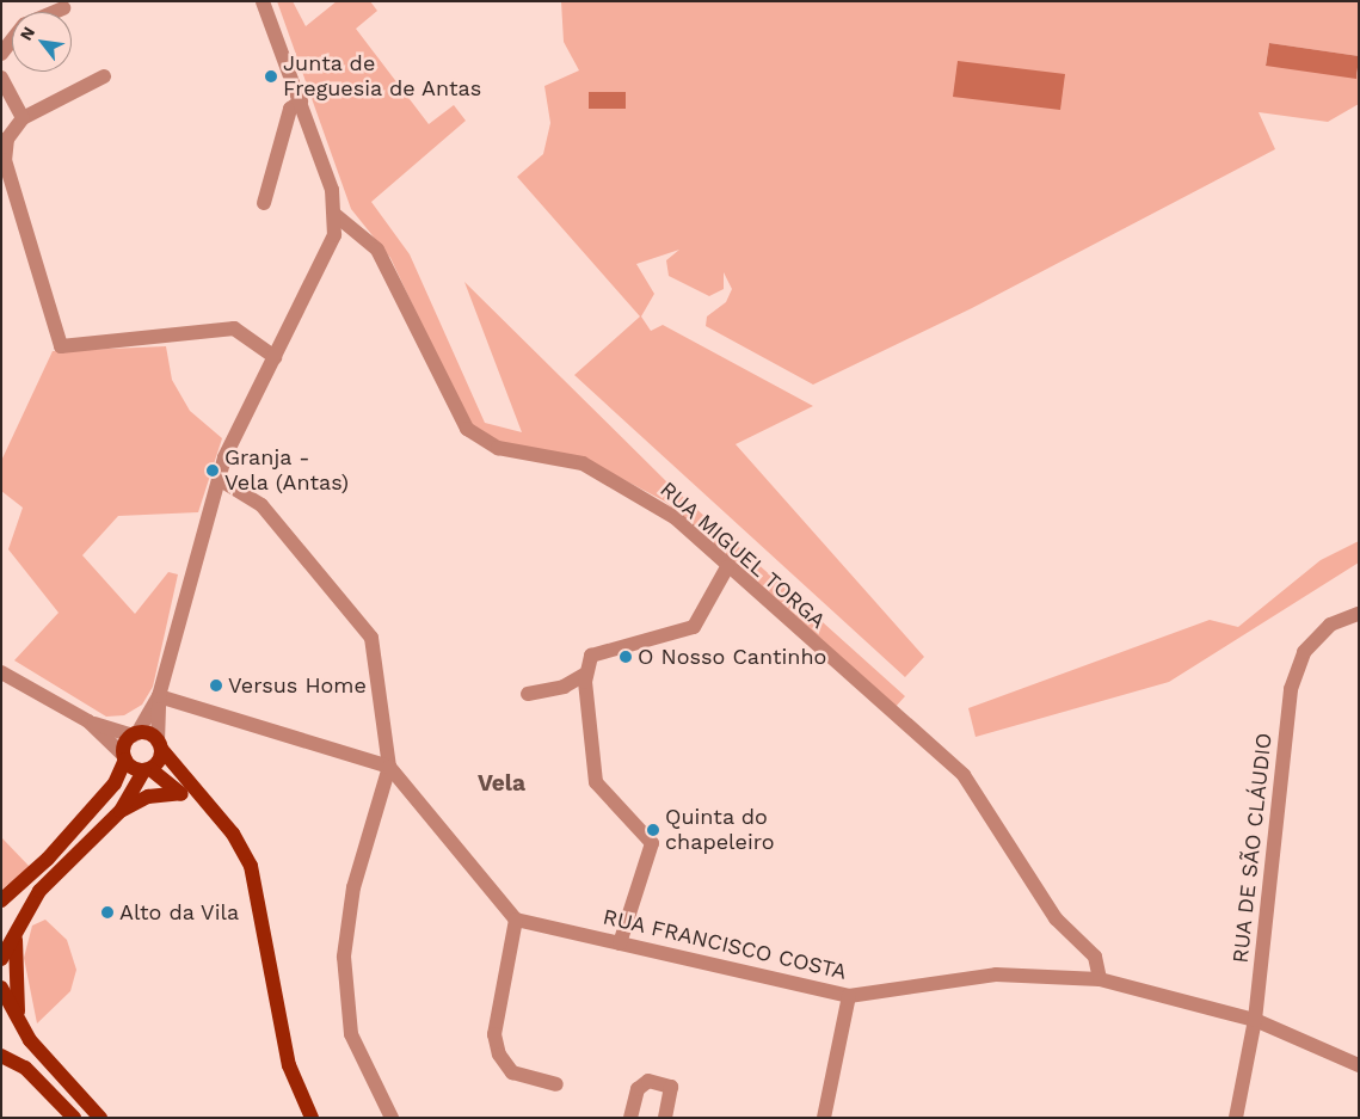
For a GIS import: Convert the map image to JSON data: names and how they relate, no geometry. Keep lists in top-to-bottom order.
{
  "streets": {
    "street": ["RUA MIGUEL TORGA", "RUA DE SÃO CLÁUDIO", "RUA FRANCISCO COSTA"]
  },
  "crossings": [
    ["RUA MIGUEL TORGA", "RUA FRANCISCO COSTA"],
    ["RUA DE SÃO CLÁUDIO", "RUA FRANCISCO COSTA"]
  ],
  "districts": ["Vela"],
  "places": [
    "Junta de Freguesia de Antas",
    "Granja - Vela (Antas)",
    "O Nosso Cantinho",
    "Versus Home",
    "Quinta do chapeleiro",
    "Alto da Vila"
  ],
  "north": "top left"
}
